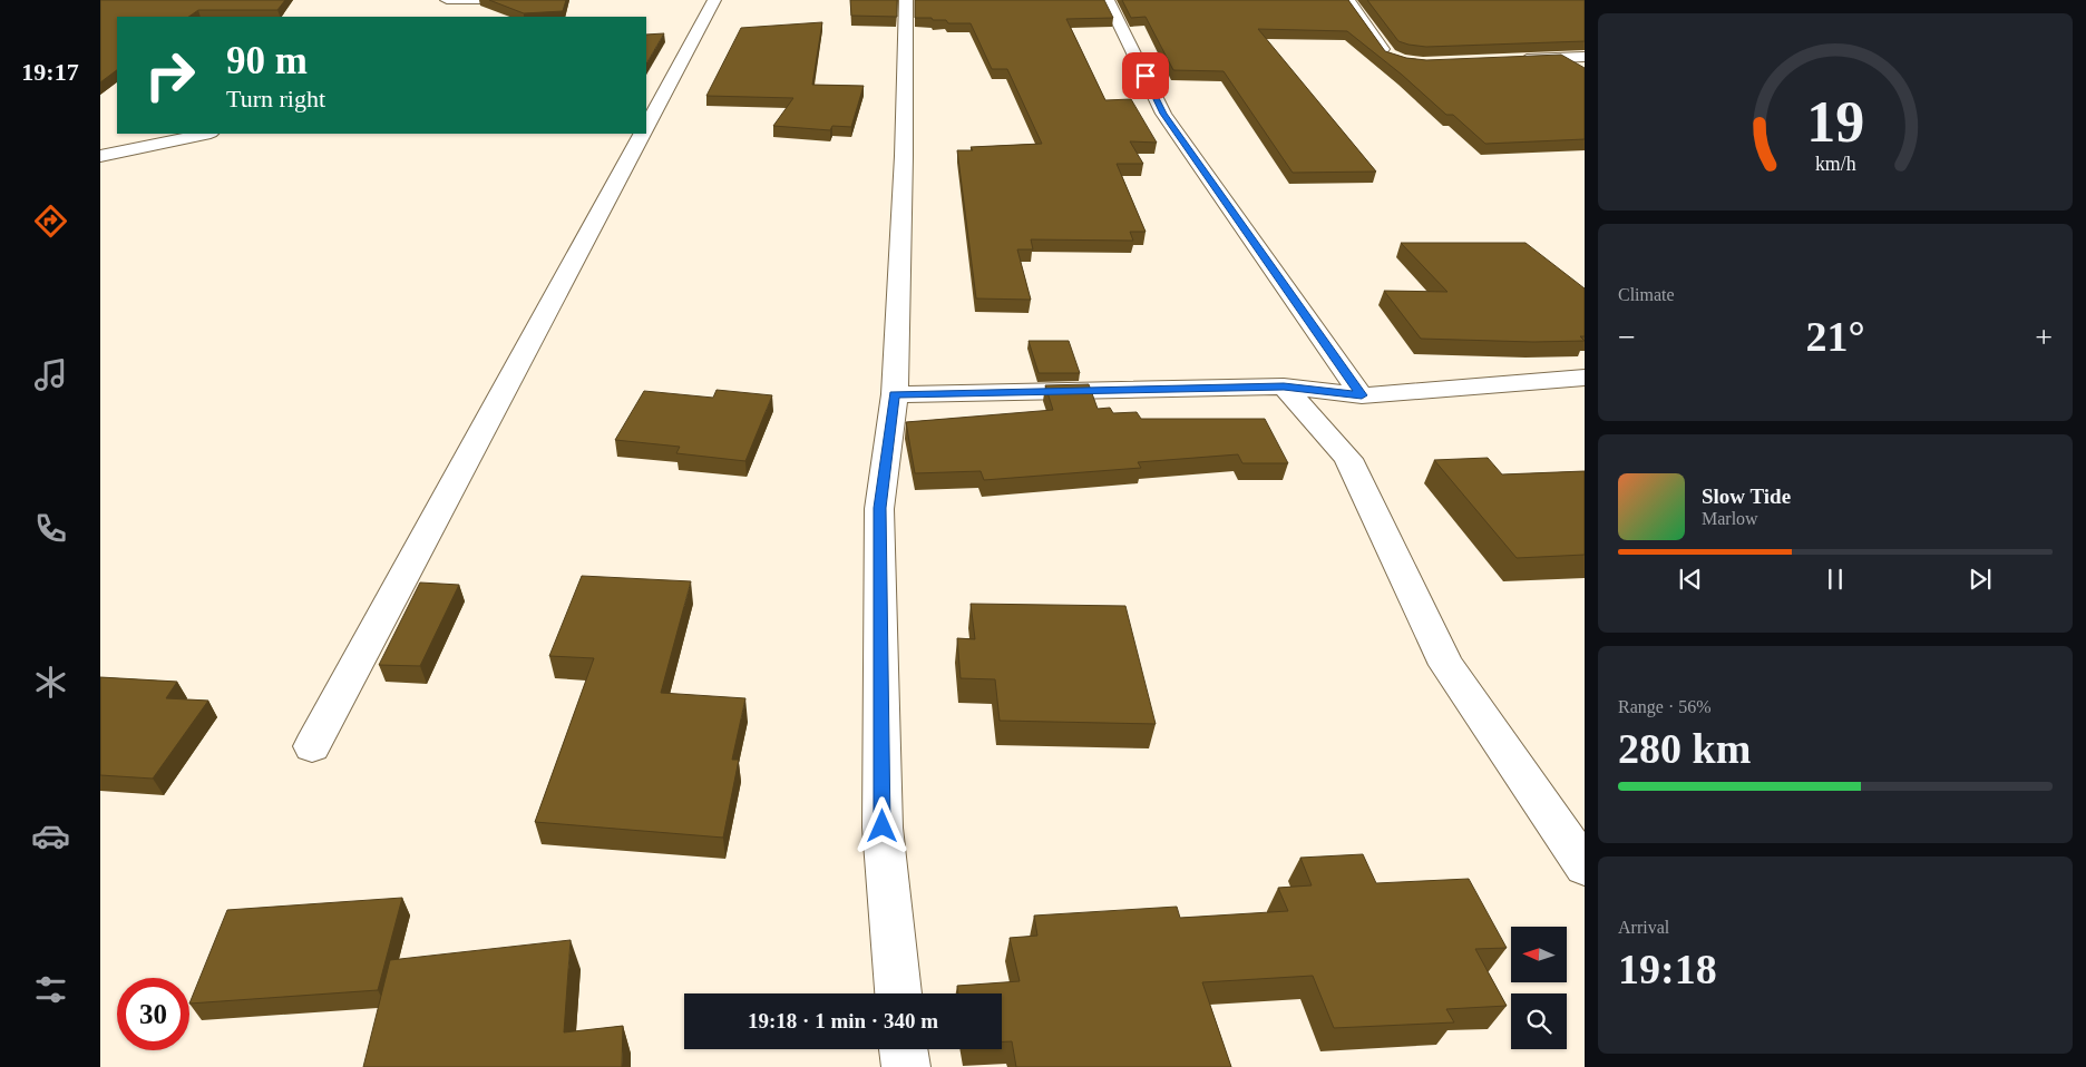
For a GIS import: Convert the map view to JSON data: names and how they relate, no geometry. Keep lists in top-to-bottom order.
{
  "north": "left",
  "page": {
    "tabs": "19:17",
    "turn": ["90 m", "Turn right"],
    "tile": [
      "Climate",
      ["Range · 56%", "280 km"],
      ["Arrival", "19:18"]
    ],
    "heat": ["−", "21°", "+"],
    "song": ["Slow Tide", "Marlow"],
    "limit": "30",
    "trip": "19:18 · 1 min · 340 m",
    "gauge": ["19", "km/h"]
  }
}
